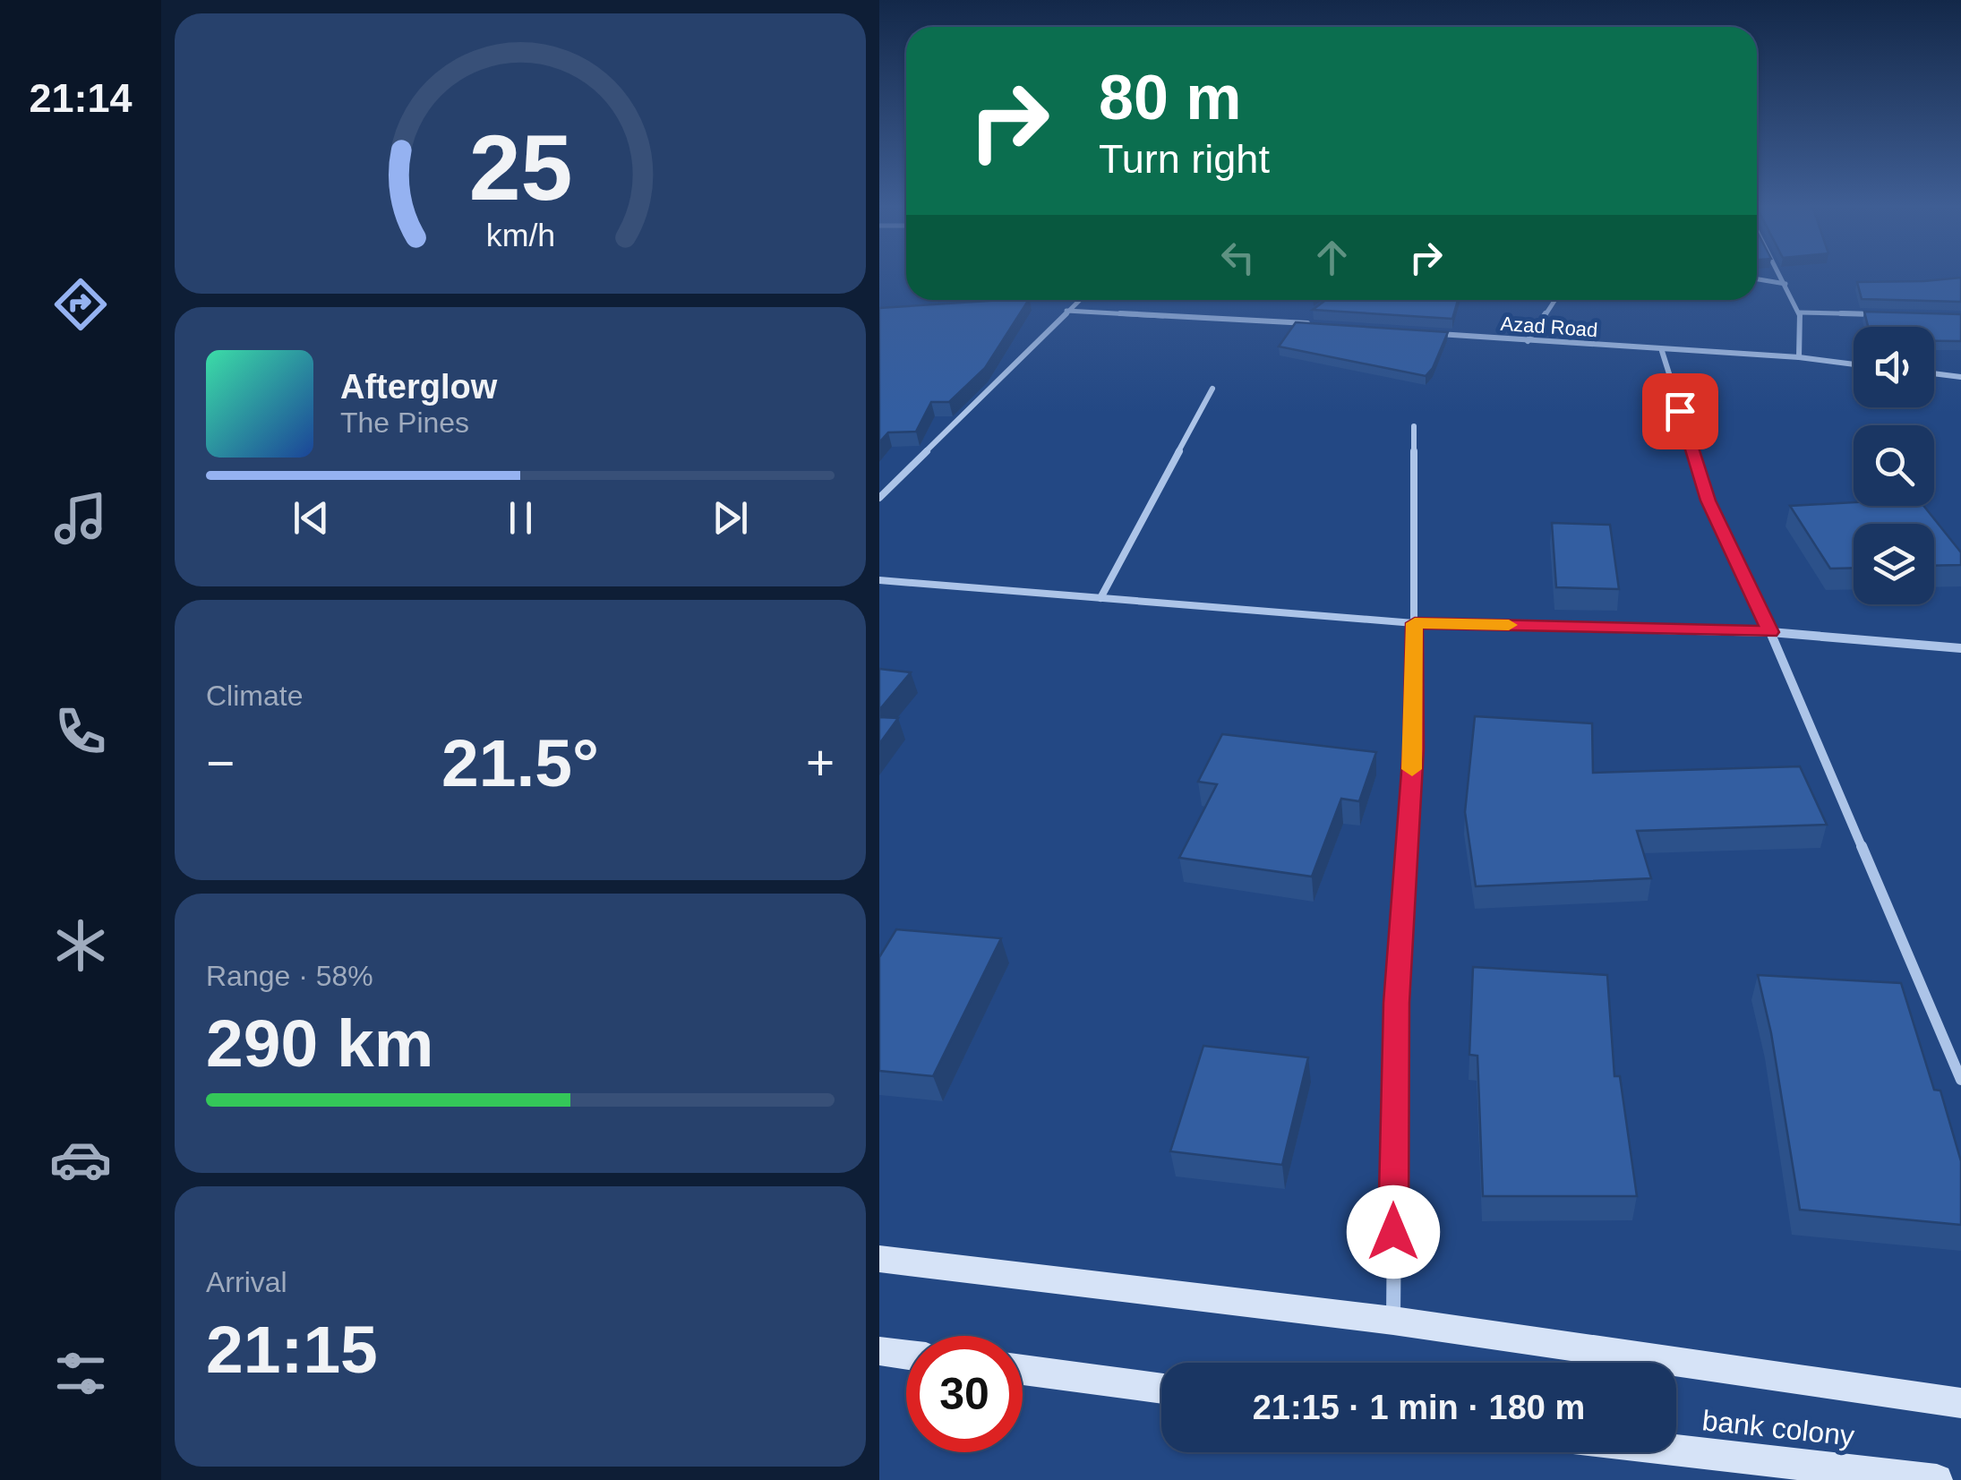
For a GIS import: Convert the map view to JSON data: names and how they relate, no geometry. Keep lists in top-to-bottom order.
{
  "streets": {
    "main road": ["bank colony"],
    "street": ["Azad Road"]
  },
  "page": {
    "tabs": "21:14",
    "turn": ["80 m", "Turn right"],
    "song": ["Afterglow", "The Pines"],
    "tile": [
      "Climate",
      ["Range · 58%", "290 km"],
      ["Arrival", "21:15"]
    ],
    "heat": ["−", "21.5°", "+"],
    "limit": "30",
    "trip": "21:15 · 1 min · 180 m",
    "gauge": ["25", "km/h"]
  }
}
